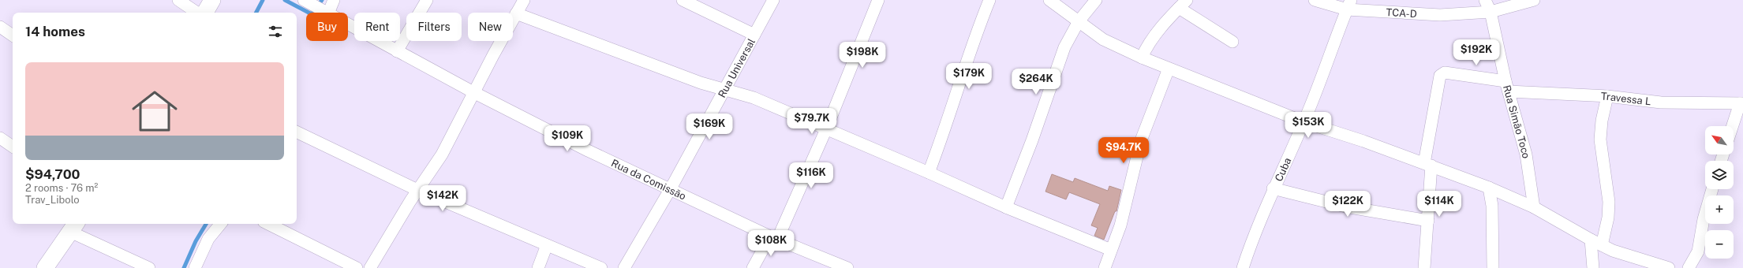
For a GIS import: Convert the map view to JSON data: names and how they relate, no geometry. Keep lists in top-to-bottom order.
{
  "streets": {
    "street": [
      "TCA-D",
      "Rua Universal",
      "Travessa L",
      "Rua Simão Toco",
      "Cuba",
      "Rua da Comissão"
    ]
  },
  "crossings": [
    ["TCA-D", "Rua Simão Toco"],
    ["TCA-D", "Cuba"],
    ["Rua Universal", "Rua da Comissão"],
    ["Travessa L", "Rua Simão Toco"]
  ],
  "north": "top left",
  "page": {
    "chip": [
      "Buy",
      "Rent",
      "Filters",
      "New"
    ],
    "heading": "14 homes",
    "price": [
      "$192K",
      "$198K",
      "$179K",
      "$264K",
      "$79.7K",
      "$153K",
      "$169K",
      "$109K",
      "$94.7K",
      "$116K",
      "$142K",
      "$122K",
      "$114K",
      "$108K"
    ],
    "list": [
      {
        "name": "$94,700",
        "note": "2 rooms · 76 m² · Trav_Libolo"
      }
    ],
    "map_buttons": ["+", "−"]
  }
}
